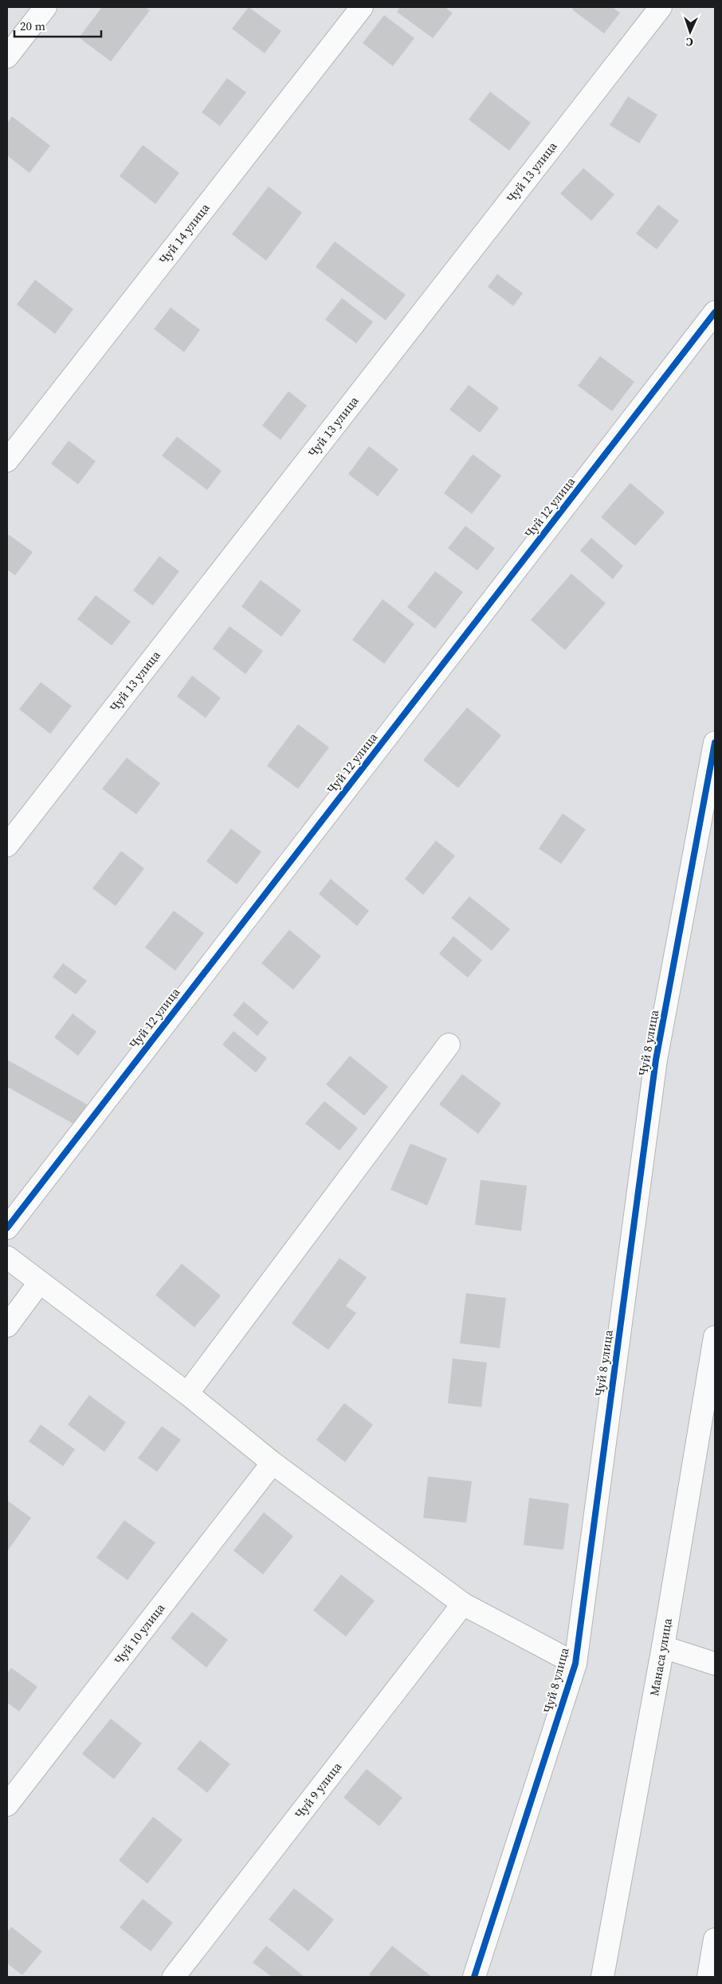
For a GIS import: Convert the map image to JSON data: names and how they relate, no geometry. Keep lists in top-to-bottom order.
{
  "streets": {
    "street": [
      "Чуй 13 улица",
      "Чуй 14 улица",
      "Чуй 12 улица",
      "Чуй 8 улица",
      "Чуй 10 улица",
      "Манаса улица",
      "Чуй 9 улица"
    ]
  },
  "scale_bar": "20 m",
  "north": "bottom"
}
